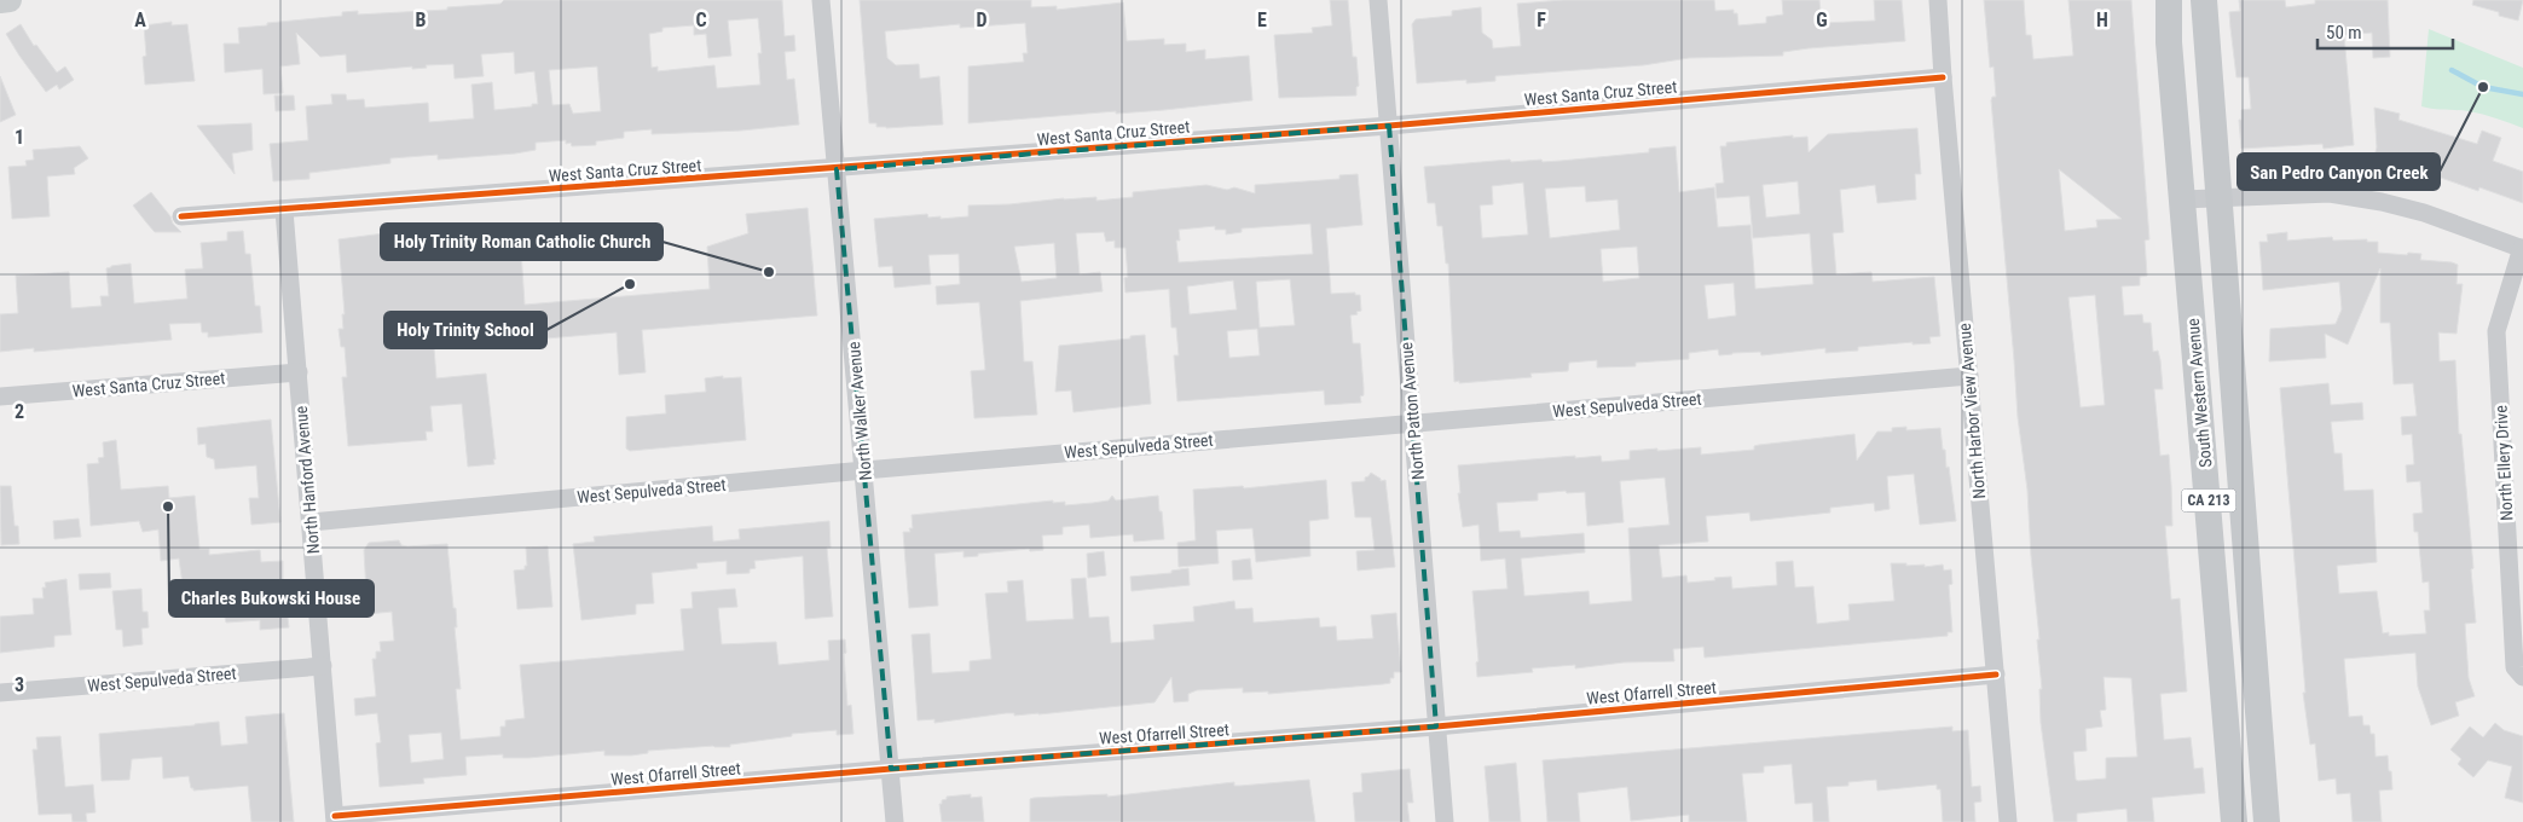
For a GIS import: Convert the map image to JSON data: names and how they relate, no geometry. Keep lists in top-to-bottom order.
{
  "streets": {
    "main road": ["South Western Avenue", "CA 213"],
    "street": [
      "West Santa Cruz Street",
      "West Sepulveda Street",
      "North Walker Avenue",
      "North Patton Avenue",
      "North Harbor View Avenue",
      "North Ellery Drive",
      "North Hanford Avenue",
      "West Ofarrell Street"
    ]
  },
  "crossings": [
    ["West Santa Cruz Street", "North Walker Avenue"],
    ["West Santa Cruz Street", "North Patton Avenue"],
    ["West Santa Cruz Street", "North Harbor View Avenue"],
    ["West Santa Cruz Street", "North Hanford Avenue"],
    ["West Sepulveda Street", "North Walker Avenue"],
    ["West Sepulveda Street", "North Patton Avenue"],
    ["West Sepulveda Street", "North Harbor View Avenue"],
    ["West Sepulveda Street", "North Hanford Avenue"],
    ["North Walker Avenue", "West Ofarrell Street"],
    ["North Patton Avenue", "West Ofarrell Street"],
    ["North Harbor View Avenue", "West Ofarrell Street"],
    ["North Hanford Avenue", "West Ofarrell Street"]
  ],
  "places": [
    "San Pedro Canyon Creek",
    "Holy Trinity Roman Catholic Church",
    "Holy Trinity School",
    "Charles Bukowski House"
  ],
  "scale_bar": "50 m",
  "grid": {
    "columns": [
      "A",
      "B",
      "C",
      "D",
      "E",
      "F",
      "G",
      "H"
    ],
    "rows": ["1", "2", "3"]
  }
}
